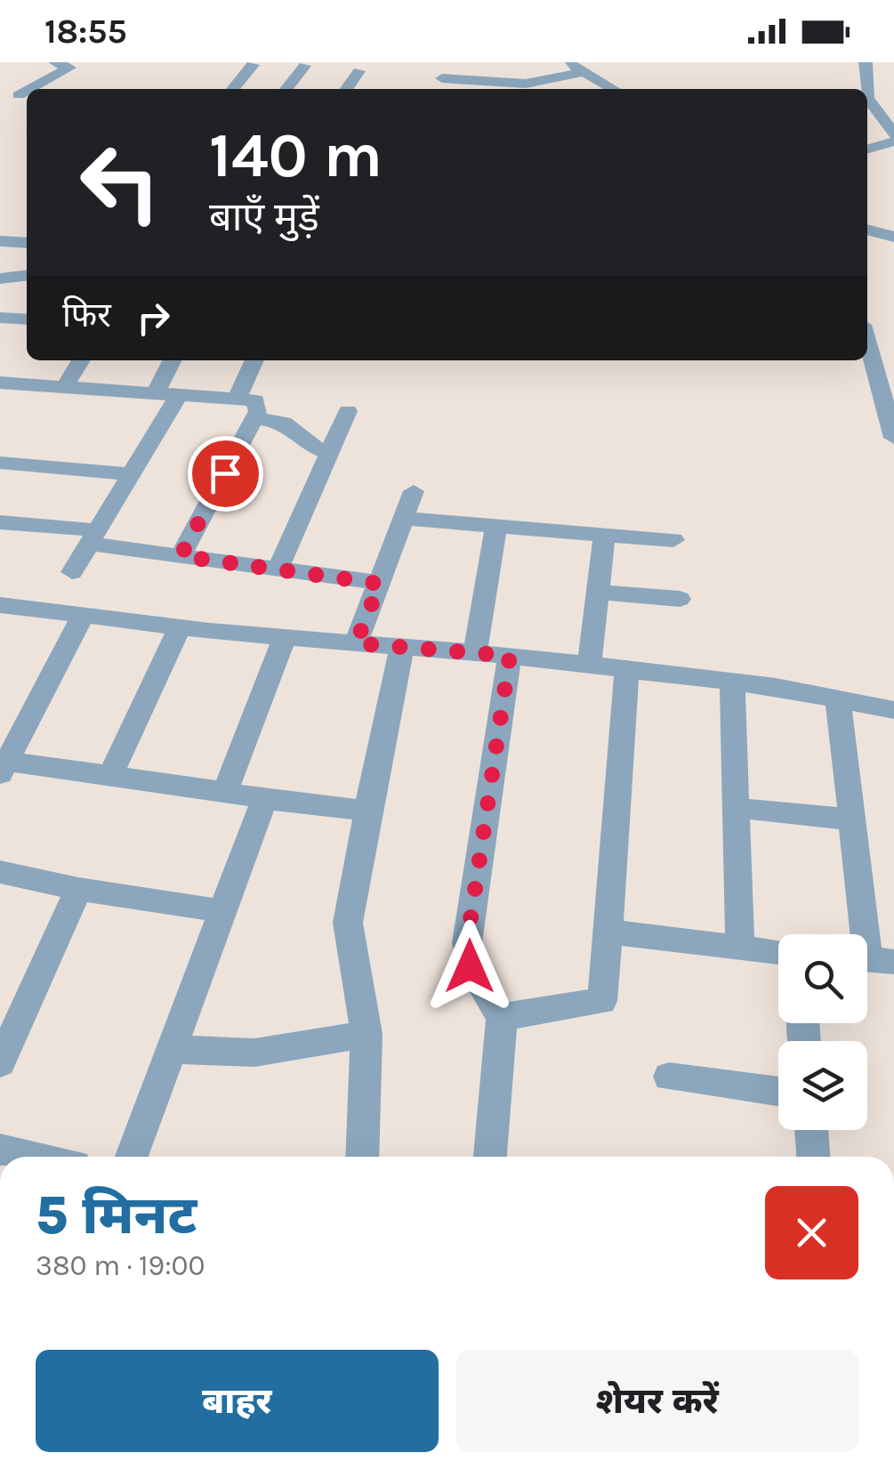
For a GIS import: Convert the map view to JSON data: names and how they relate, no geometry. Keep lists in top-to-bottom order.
{
  "page": {
    "status": "18:55",
    "turn": ["140 m", "बाएँ मुड़ें"],
    "then": "फिर",
    "heading": ["5 मिनट", "380 m · 19:00"],
    "buttons": ["बाहर", "शेयर करें"]
  }
}
